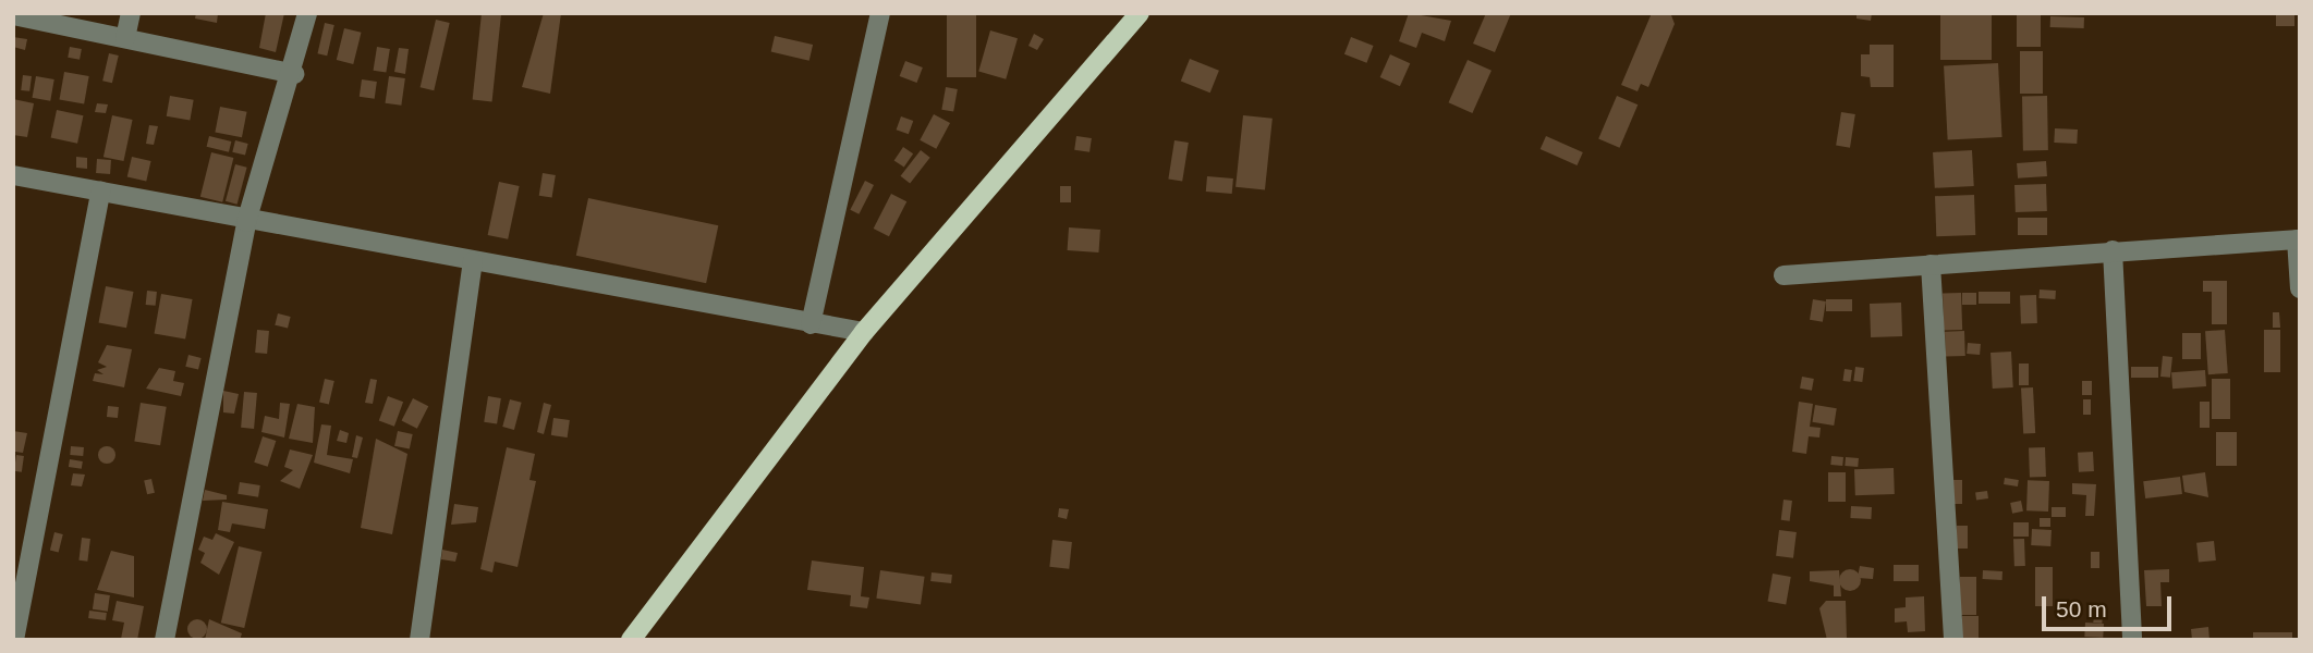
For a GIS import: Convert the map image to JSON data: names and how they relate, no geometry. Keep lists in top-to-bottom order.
{
  "scale_bar": "50 m"
}
